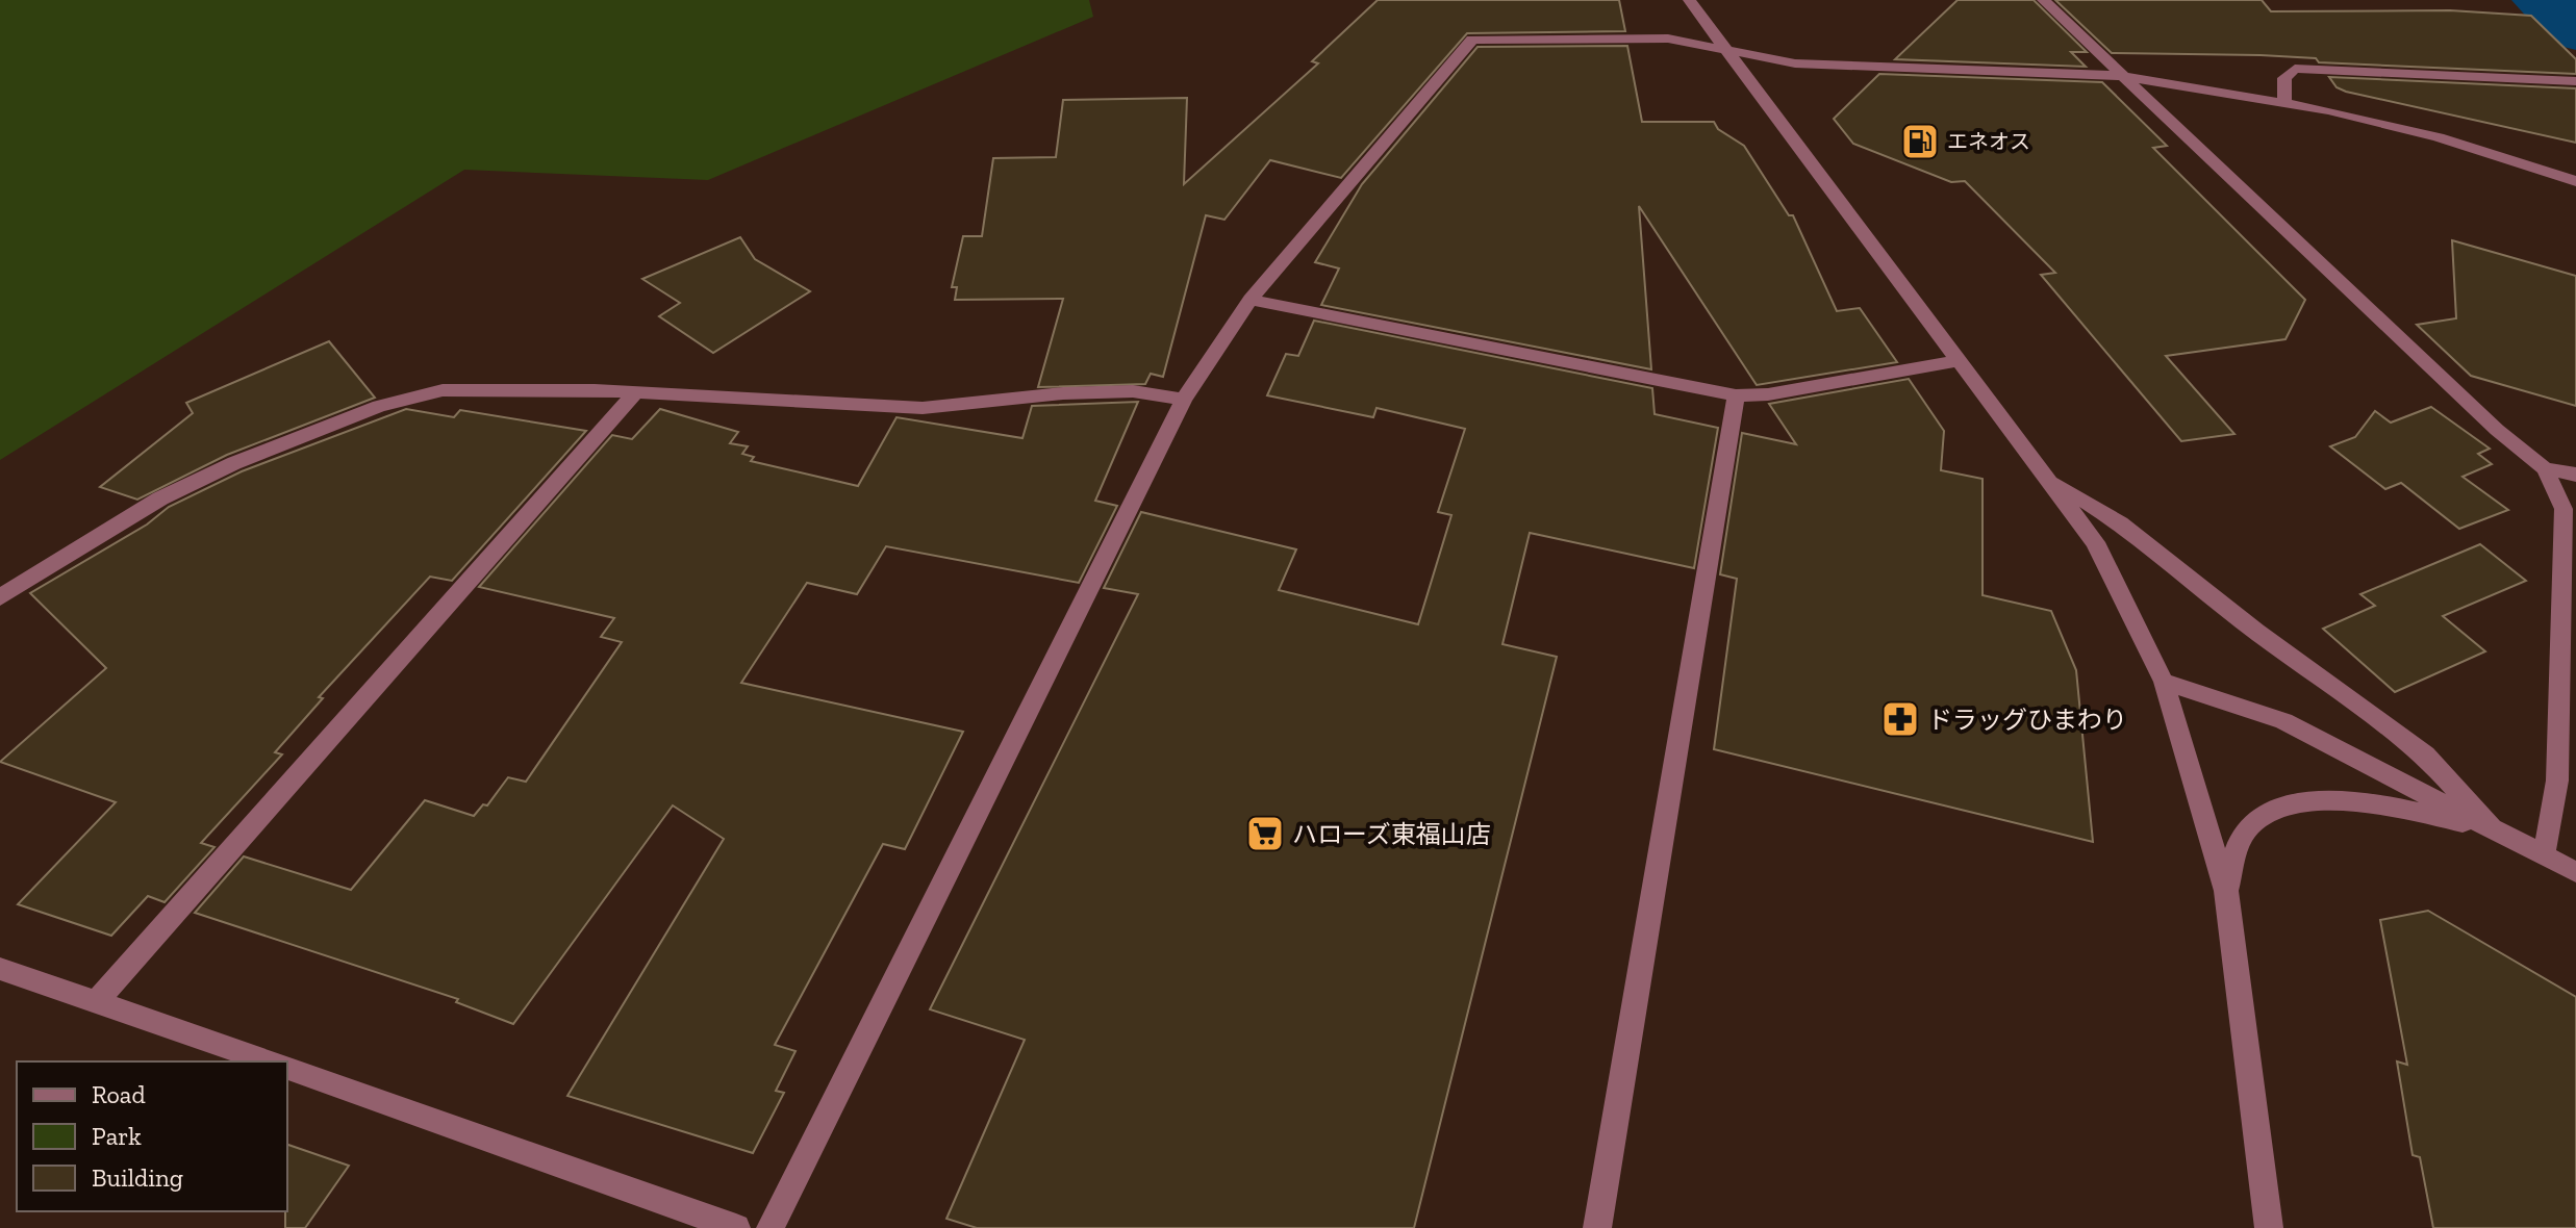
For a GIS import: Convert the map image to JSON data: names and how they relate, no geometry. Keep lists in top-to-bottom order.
{
  "places": {
    "fuel station": ["エネオス"],
    "pharmacy": ["ドラッグひまわり"],
    "supermarket": ["ハローズ東福山店"]
  },
  "legend": ["Road", "Park", "Building"]
}
